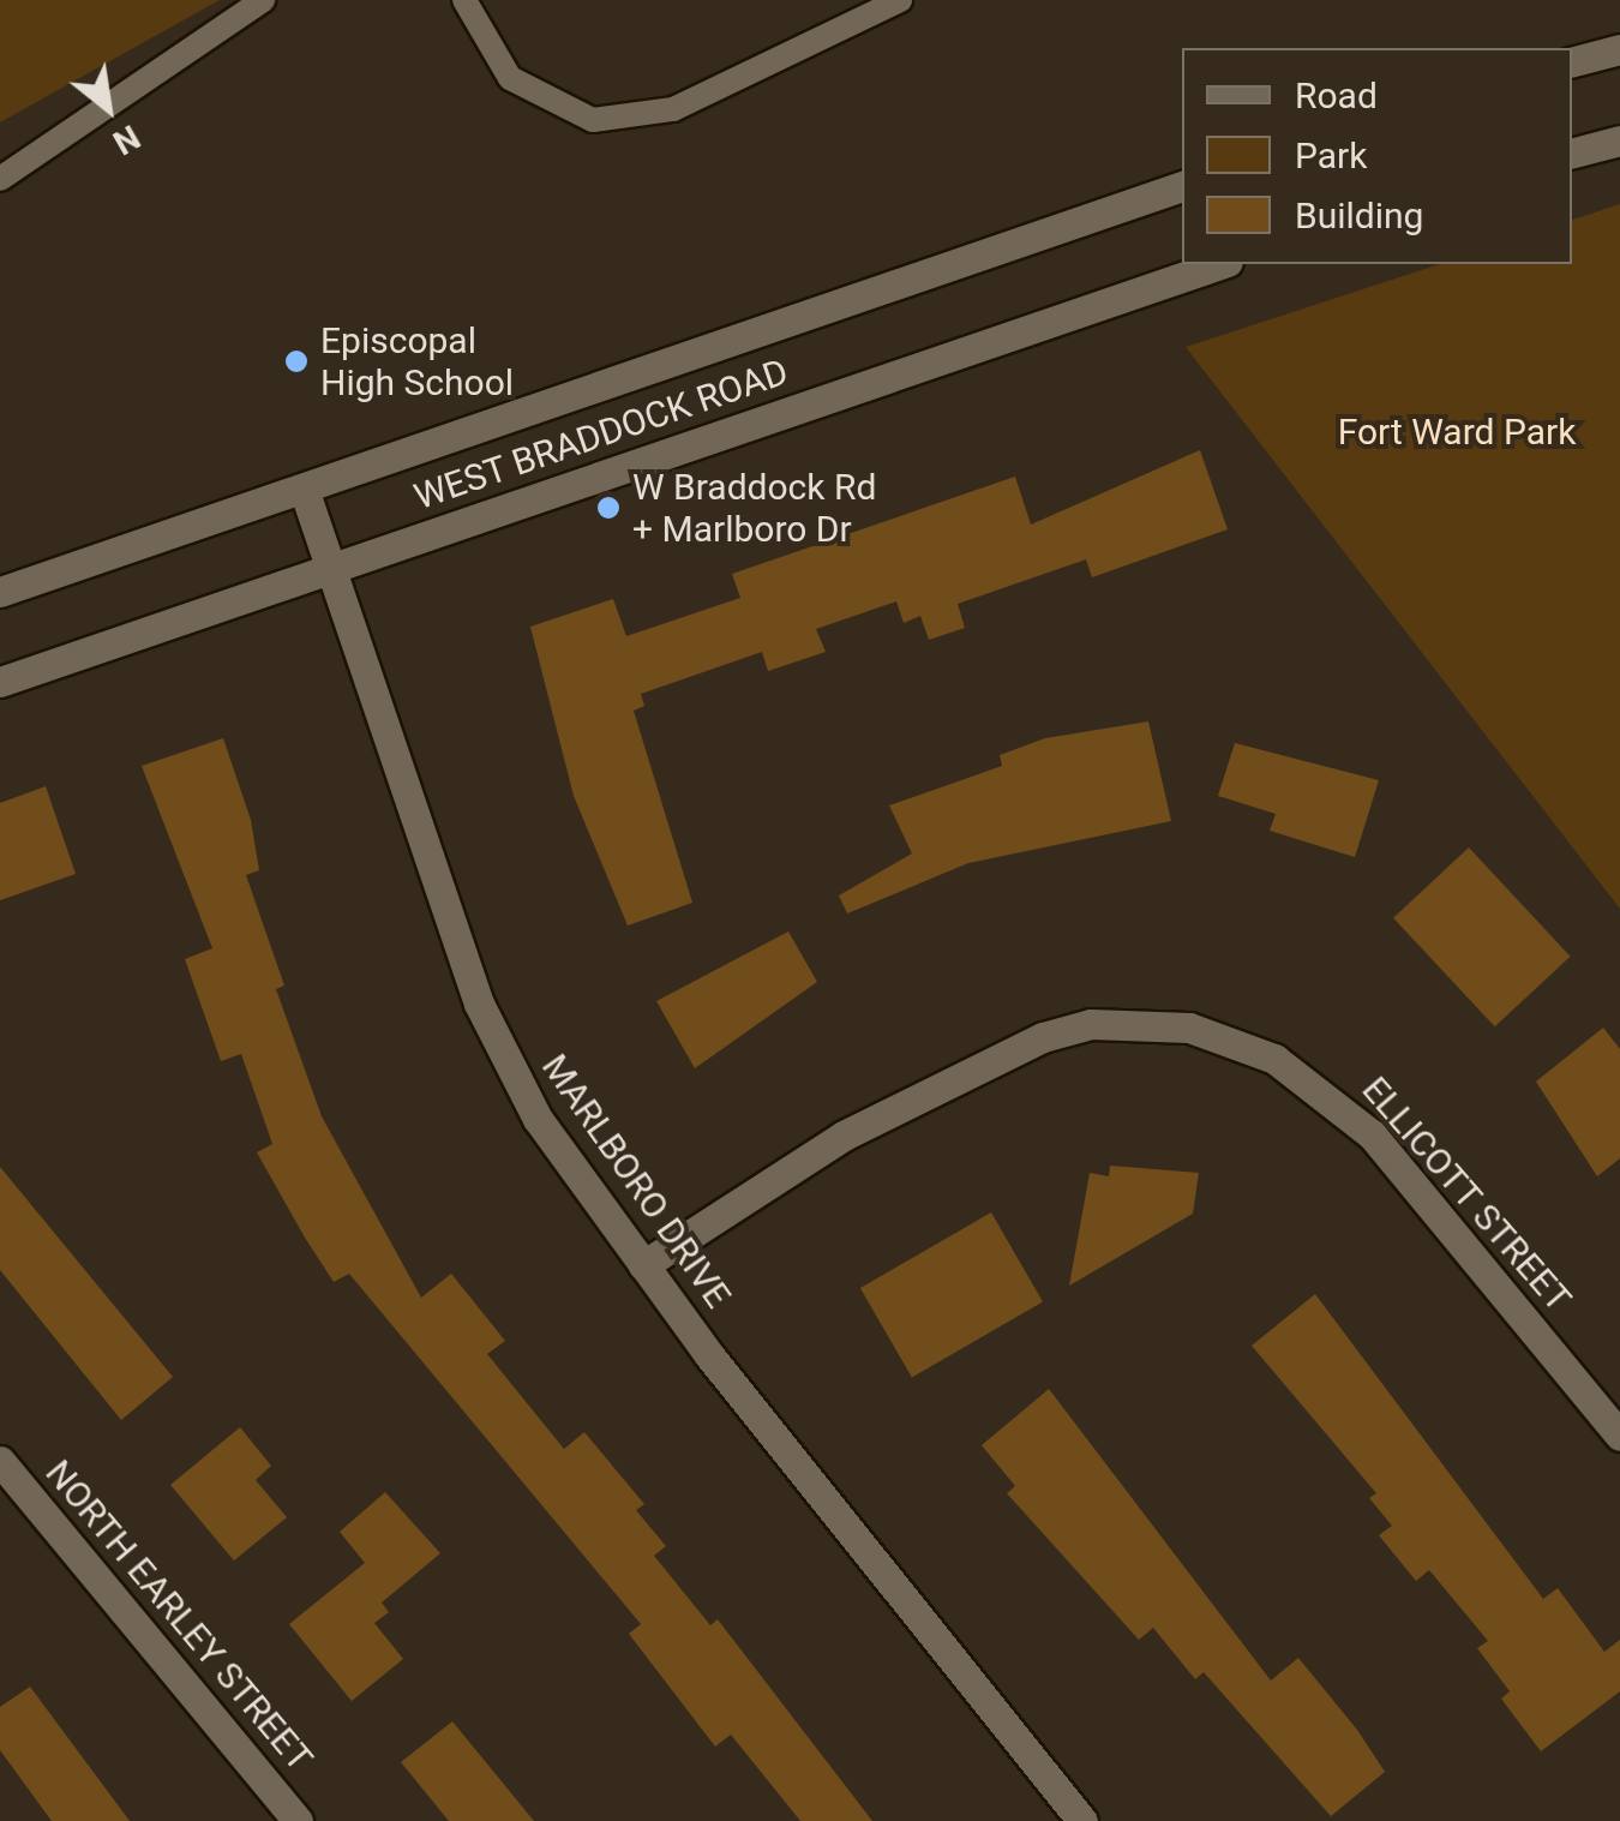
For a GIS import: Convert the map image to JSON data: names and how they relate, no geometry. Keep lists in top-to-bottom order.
{
  "streets": {
    "street": [
      "WEST BRADDOCK ROAD",
      "MARLBORO DRIVE",
      "ELLICOTT STREET",
      "NORTH EARLEY STREET"
    ]
  },
  "crossings": [
    ["WEST BRADDOCK ROAD", "MARLBORO DRIVE"],
    ["MARLBORO DRIVE", "ELLICOTT STREET"]
  ],
  "parks": ["Fort Ward Park"],
  "places": ["Episcopal High School", "W Braddock Rd + Marlboro Dr"],
  "legend": ["Road", "Park", "Building"],
  "north": "bottom right"
}
